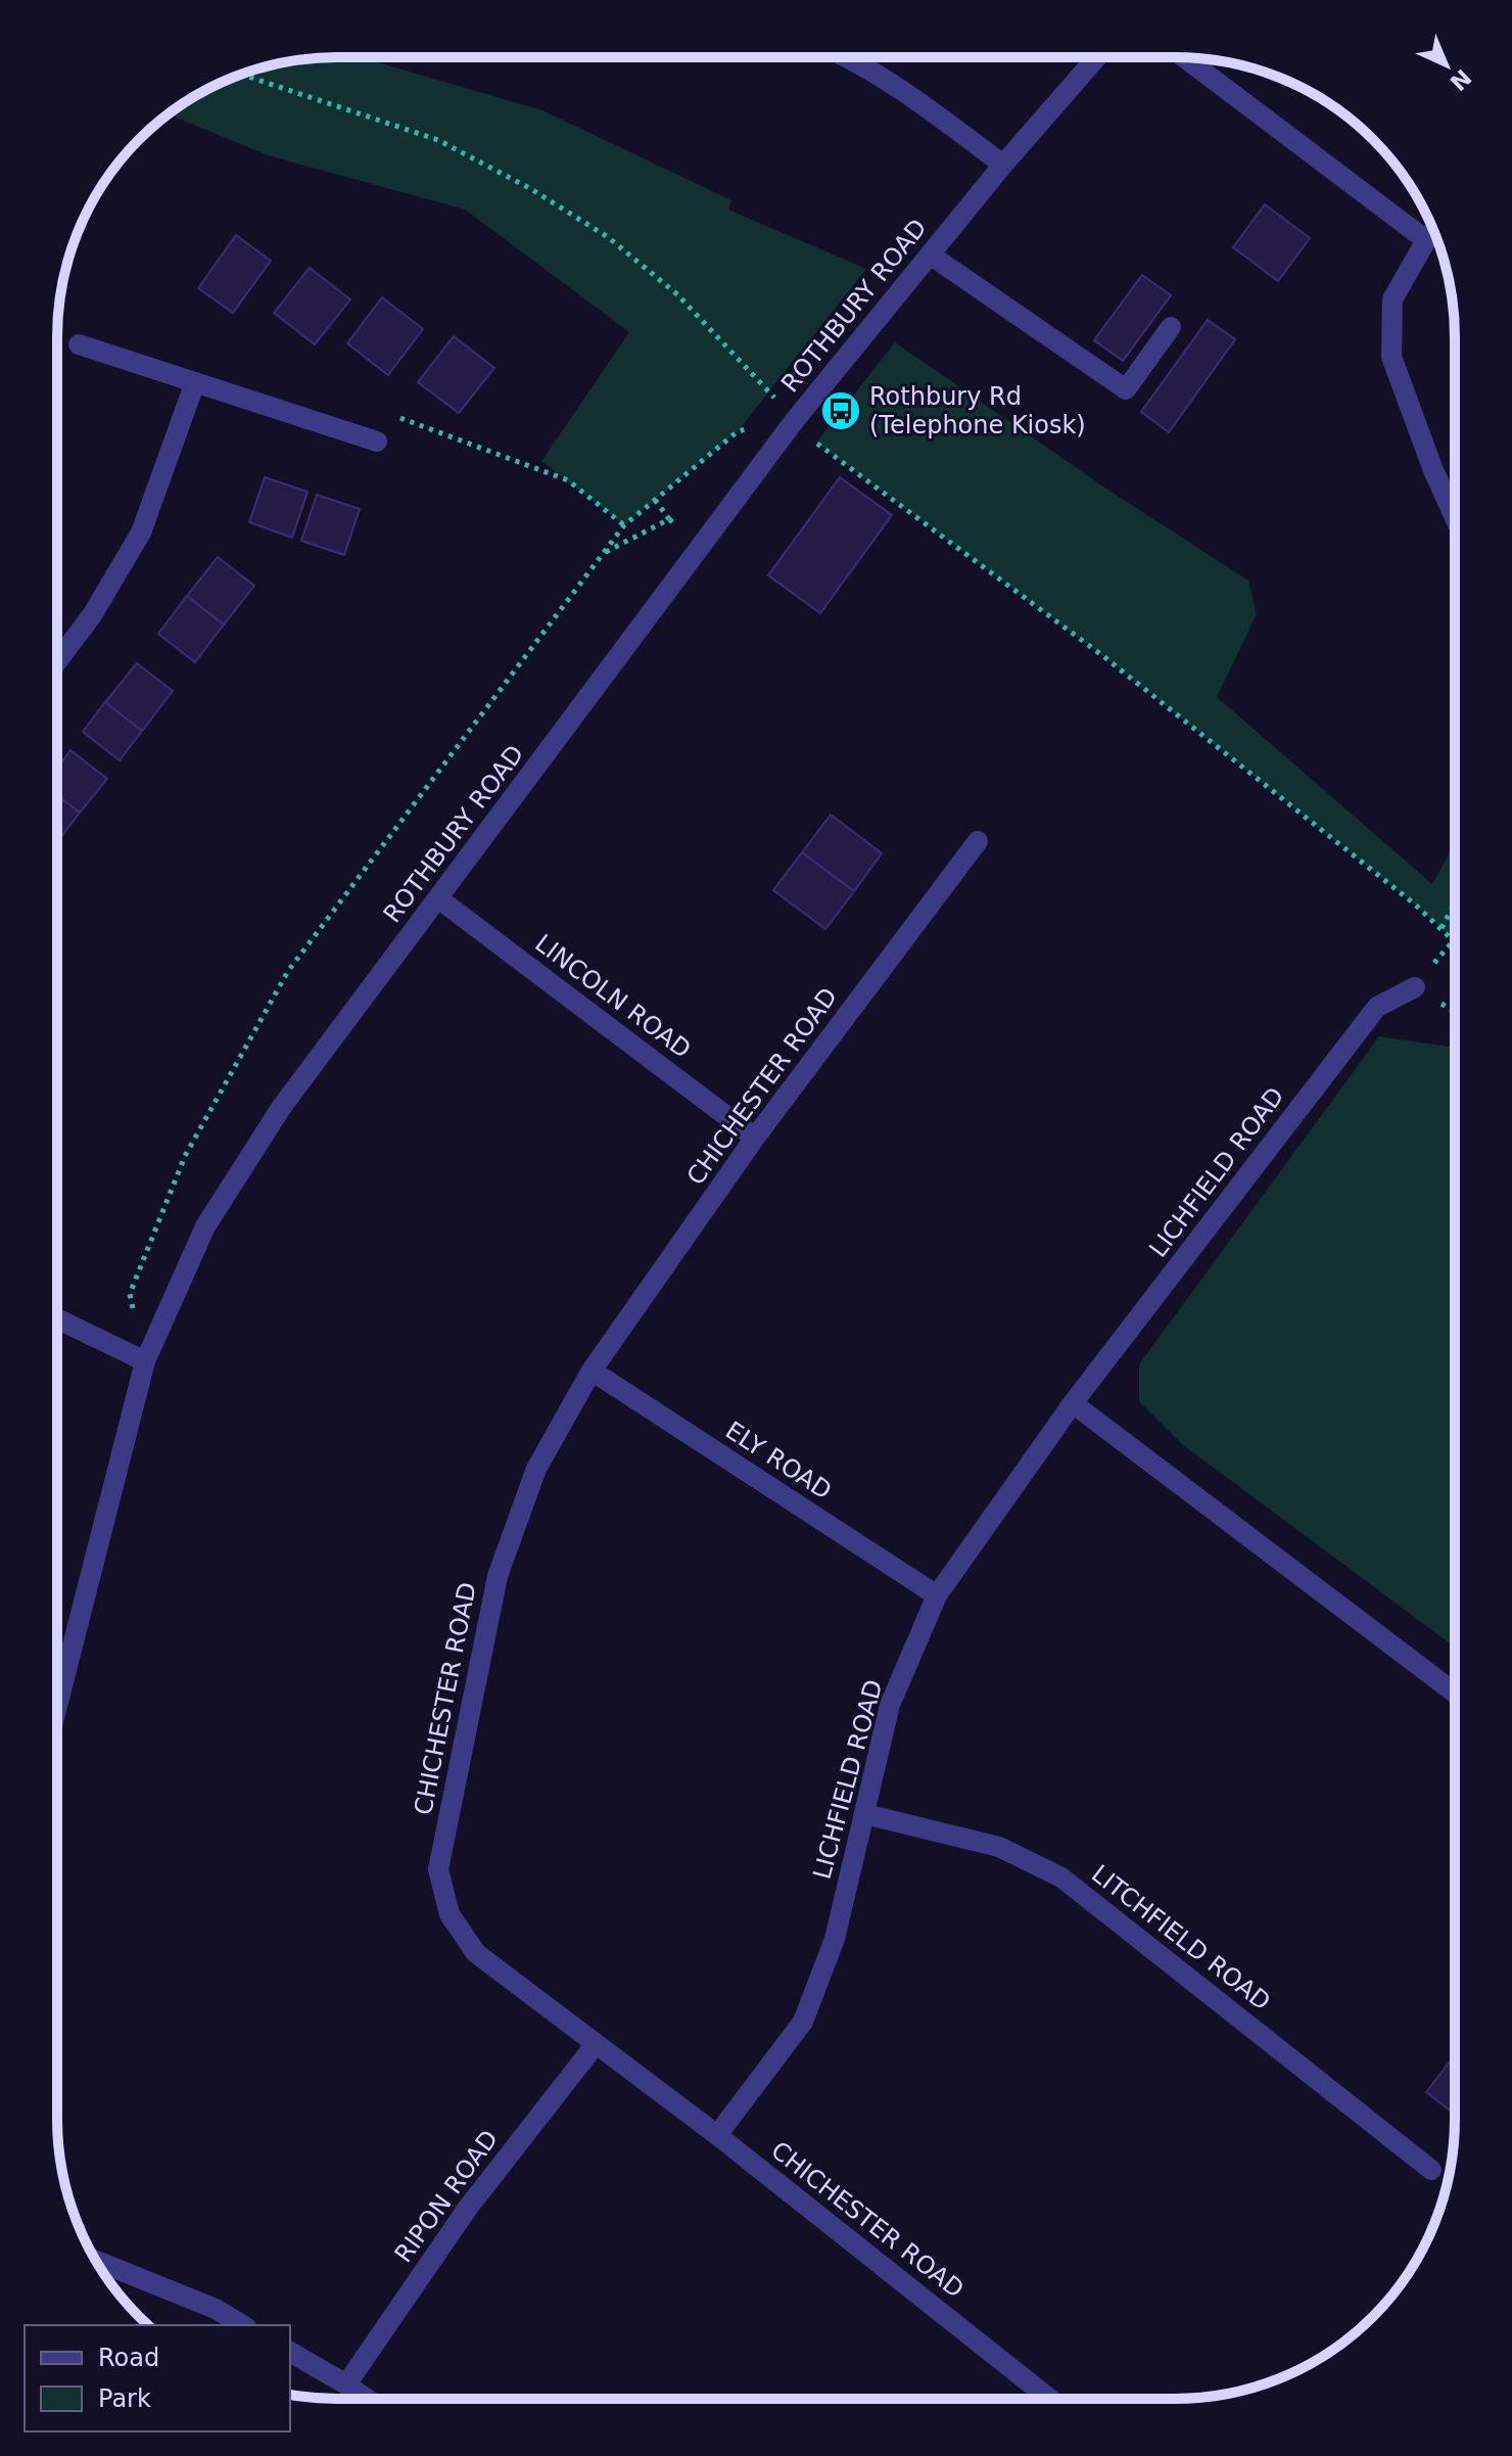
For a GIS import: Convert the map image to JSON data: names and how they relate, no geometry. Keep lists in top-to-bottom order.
{
  "streets": {
    "street": [
      "ROTHBURY ROAD",
      "LINCOLN ROAD",
      "CHICHESTER ROAD",
      "LICHFIELD ROAD",
      "ELY ROAD",
      "LITCHFIELD ROAD",
      "RIPON ROAD"
    ]
  },
  "crossings": [
    ["ROTHBURY ROAD", "LINCOLN ROAD"],
    ["LINCOLN ROAD", "CHICHESTER ROAD"],
    ["CHICHESTER ROAD", "LICHFIELD ROAD"],
    ["CHICHESTER ROAD", "ELY ROAD"],
    ["CHICHESTER ROAD", "RIPON ROAD"],
    ["LICHFIELD ROAD", "ELY ROAD"],
    ["LICHFIELD ROAD", "LITCHFIELD ROAD"]
  ],
  "places": {
    "bus stop": ["Rothbury Rd (Telephone Kiosk)"]
  },
  "legend": ["Road", "Park"],
  "north": "bottom right"
}
